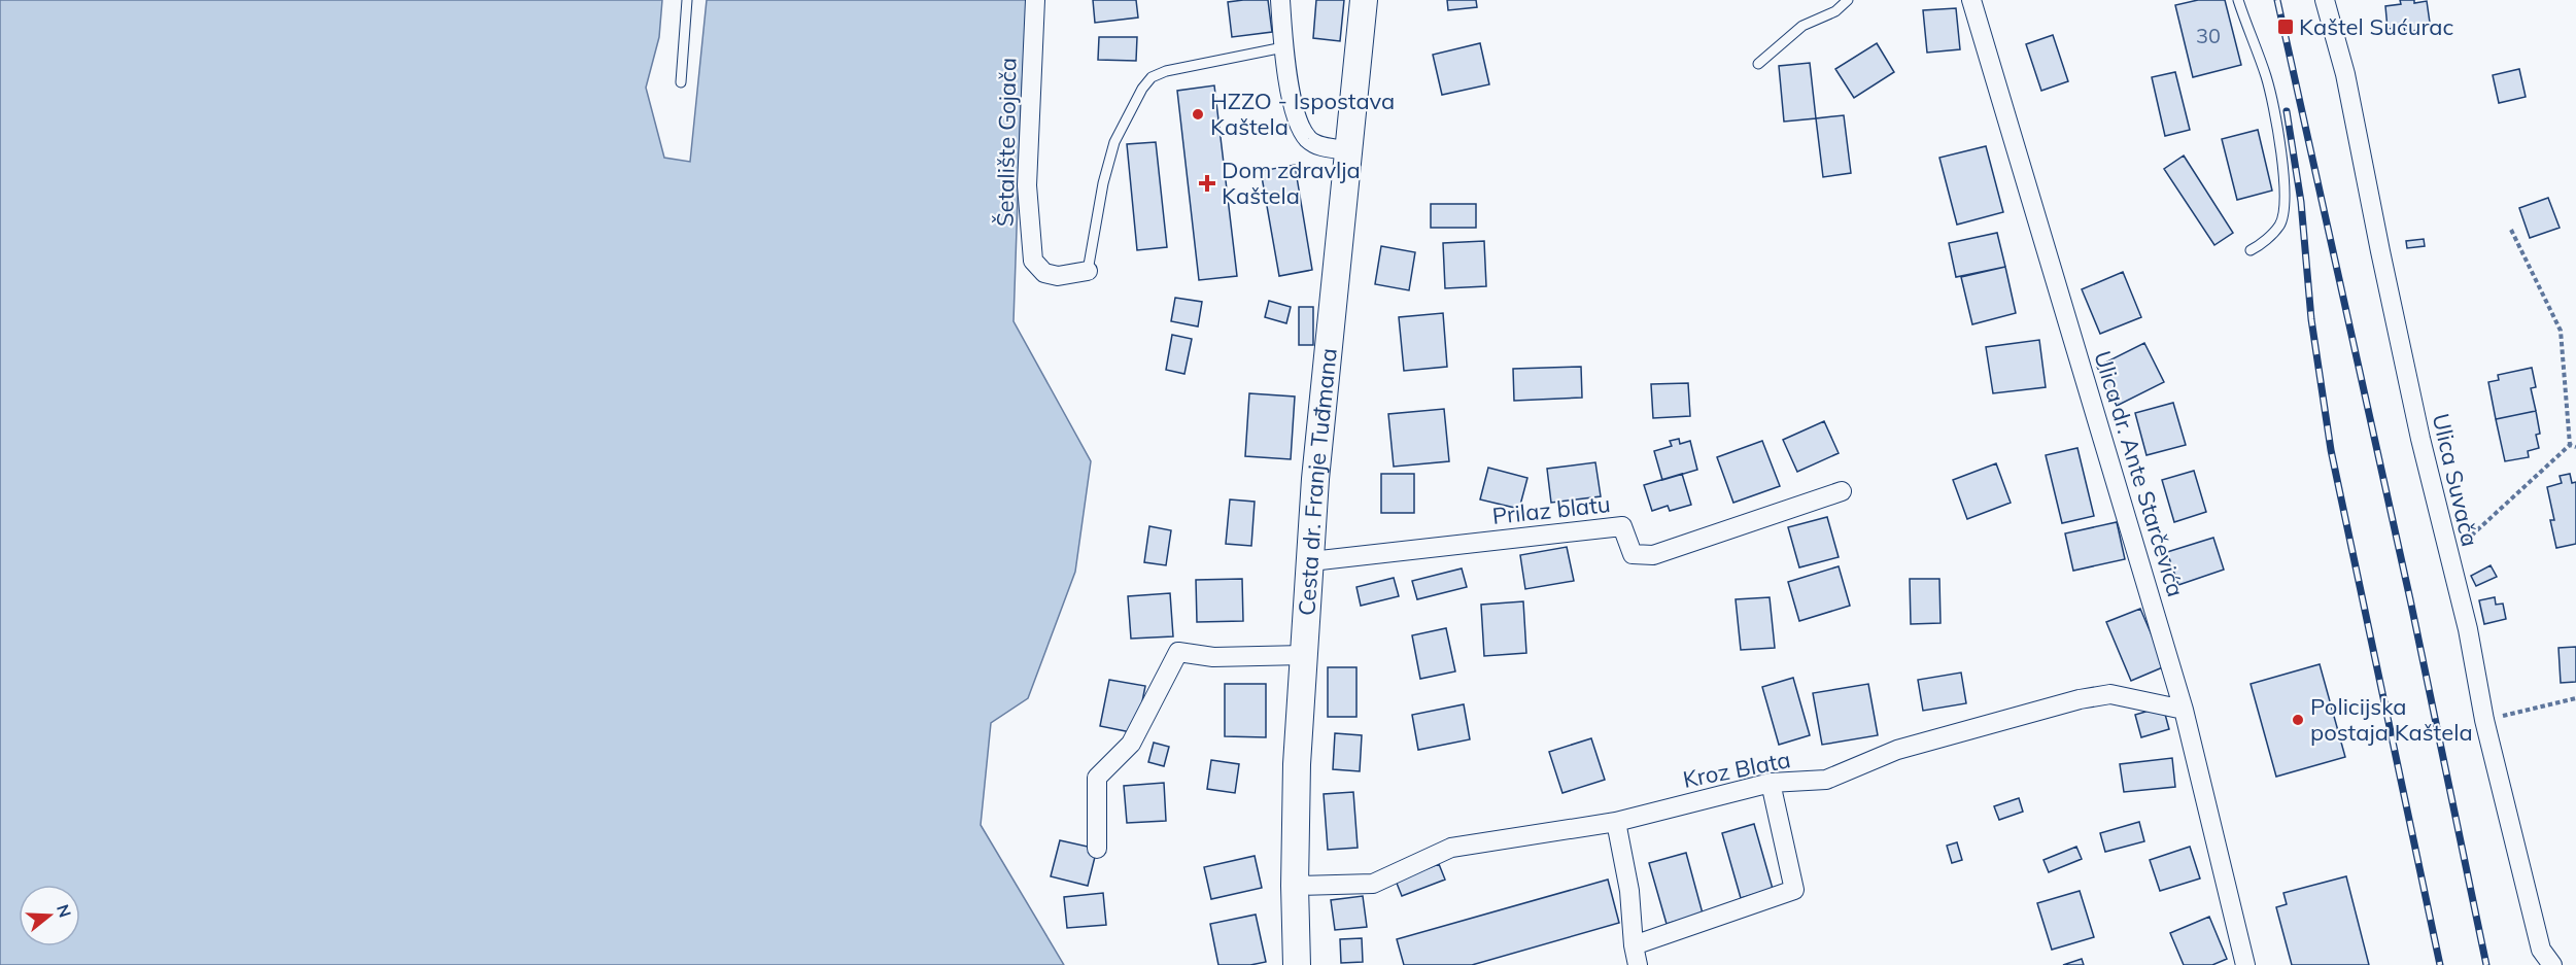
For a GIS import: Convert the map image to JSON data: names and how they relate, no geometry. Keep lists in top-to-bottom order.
{
  "streets": {
    "main road": ["Cesta dr. Franje Tuđmana"],
    "street": [
      "Šetalište Gojača",
      "Ulica dr. Ante Starčevića",
      "Ulica Suvača",
      "Prilaz blatu",
      "Kroz Blata"
    ]
  },
  "crossings": [
    ["Ulica dr. Ante Starčevića", "Kroz Blata"],
    ["Cesta dr. Franje Tuđmana", "Prilaz blatu"],
    ["Cesta dr. Franje Tuđmana", "Kroz Blata"]
  ],
  "places": {
    "transit": ["Kaštel Sućurac"],
    "other": ["HZZO - Ispostava Kaštela", "Policijska postaja Kaštela"],
    "health": ["Dom zdravlja Kaštela"]
  },
  "house_numbers": ["30"],
  "north": "right"
}
